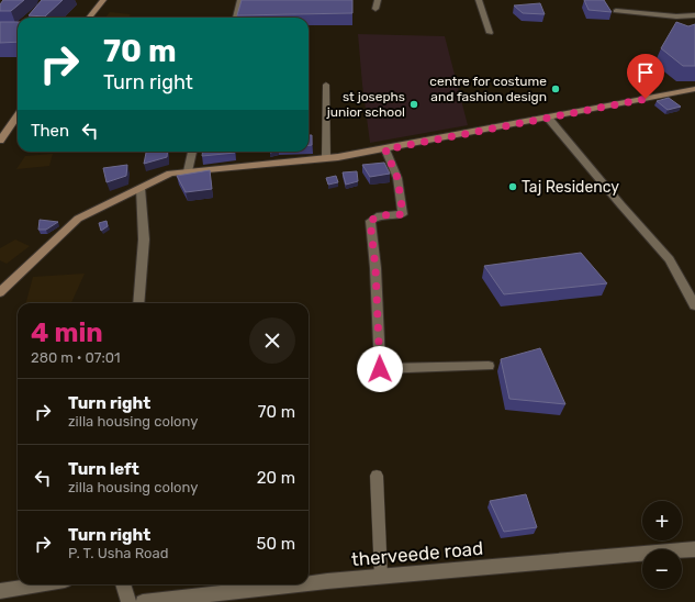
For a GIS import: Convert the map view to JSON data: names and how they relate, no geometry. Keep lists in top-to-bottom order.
{
  "streets": {
    "street": ["therveede road"]
  },
  "places": ["centre for costume and fashion design", "st josephs junior school", "Taj Residency"],
  "page": {
    "turn": ["70 m", "Turn right"],
    "then": "Then",
    "heading": ["4 min", "280 m · 07:01"],
    "list": [
      {
        "name": "Turn right",
        "note": "zilla housing colony",
        "value": "70 m"
      },
      {
        "name": "Turn left",
        "note": "zilla housing colony",
        "value": "20 m"
      },
      {
        "name": "Turn right",
        "note": "P. T. Usha Road",
        "value": "50 m"
      }
    ],
    "map_buttons": ["+", "−"]
  }
}
